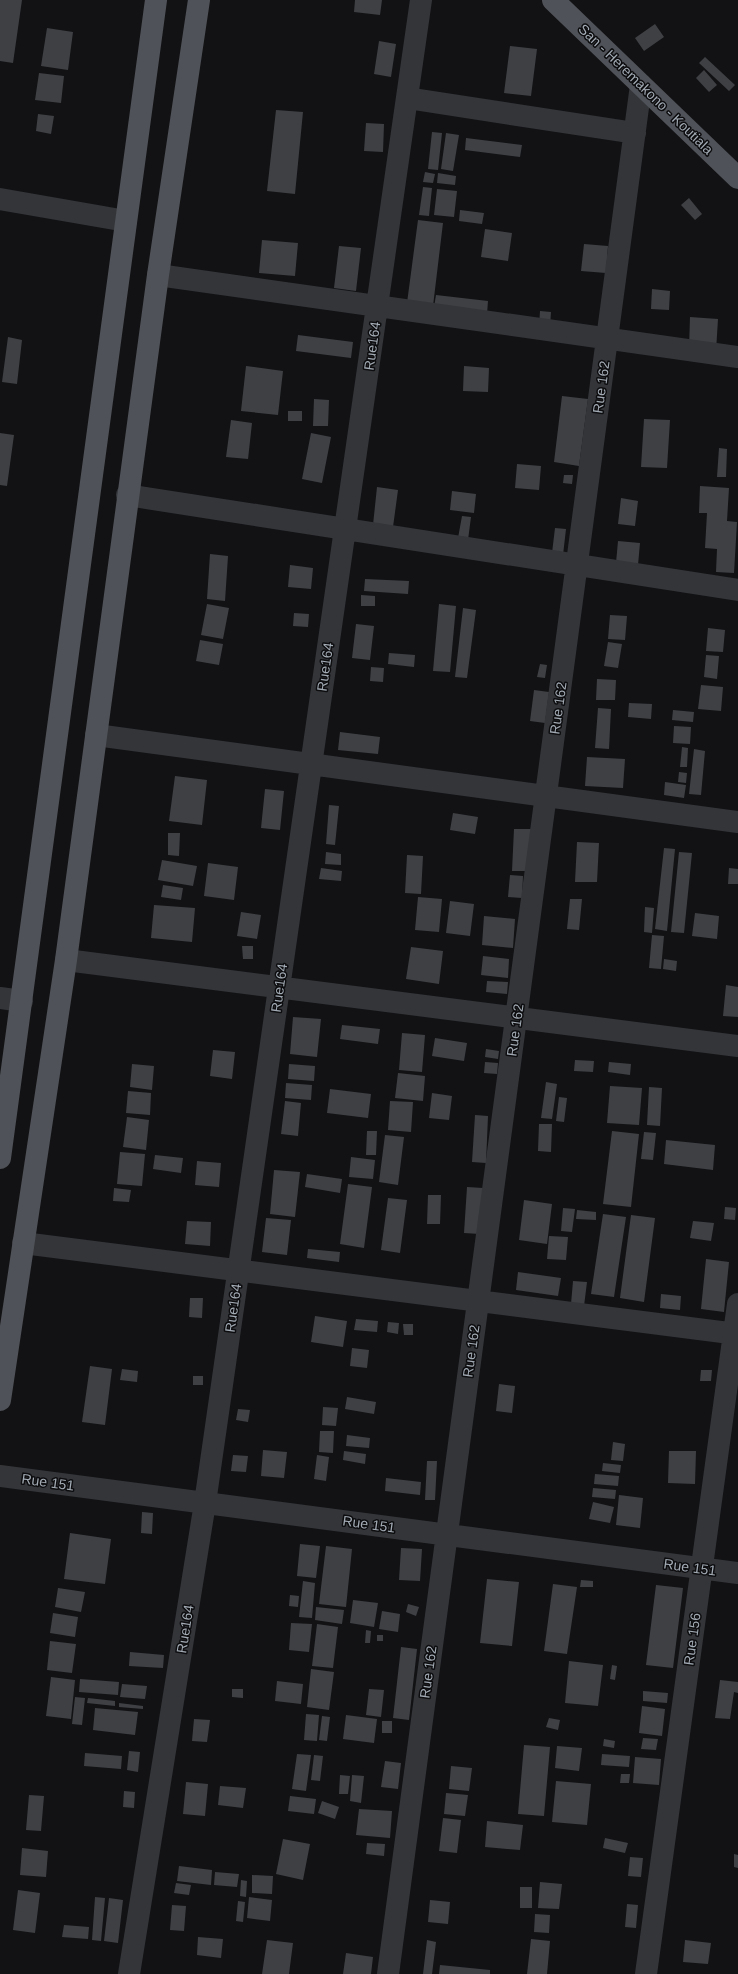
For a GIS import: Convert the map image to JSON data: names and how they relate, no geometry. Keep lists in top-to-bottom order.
{
  "streets": {
    "main road": ["San - Heremakono - Koutiala"],
    "street": [
      "Rue164",
      "Rue 162",
      "Rue 151",
      "Rue 156"
    ]
  },
  "crossings": [
    ["San - Heremakono - Koutiala", "Rue 162"],
    ["Rue164", "Rue 151"],
    ["Rue 162", "Rue 151"],
    ["Rue 151", "Rue 156"]
  ]
}
